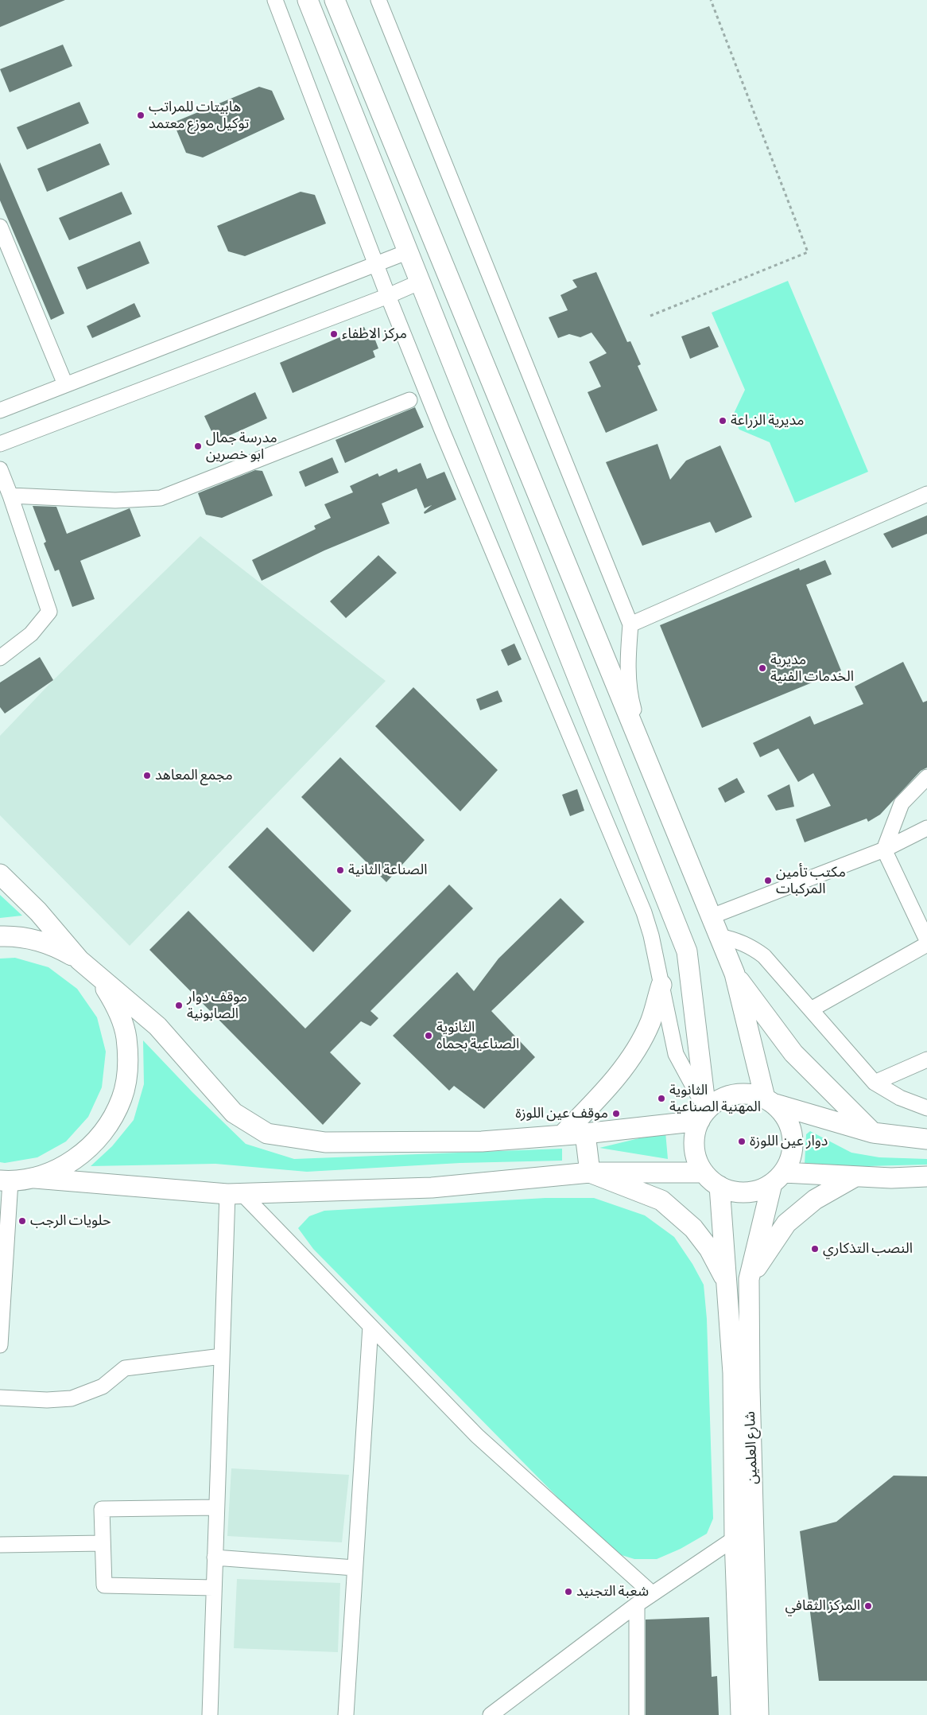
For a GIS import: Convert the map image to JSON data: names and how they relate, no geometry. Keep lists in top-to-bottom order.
{
  "streets": {
    "main road": ["شارع العلمين"]
  },
  "places": [
    "هابيتات للمراتب توكيل موزع معتمد",
    "مركز الاطفاء",
    "مديرية الزراعة",
    "مدرسة جمال ابو خصرين",
    "مديرية الخدمات الفنية",
    "مجمع المعاهد",
    "الصناعة الثانية",
    "مكتب تأمين المركبات",
    "موقف دوار الصابونية",
    "الثانوية الصناعية بحماه",
    "الثانوية المهنية الصناعية",
    "موقف عين اللوزة",
    "دوار عين اللوزة",
    "حلويات الرجب",
    "النصب التذكاري",
    "شعبة التجنيد",
    "المركز الثقافي"
  ]
}
